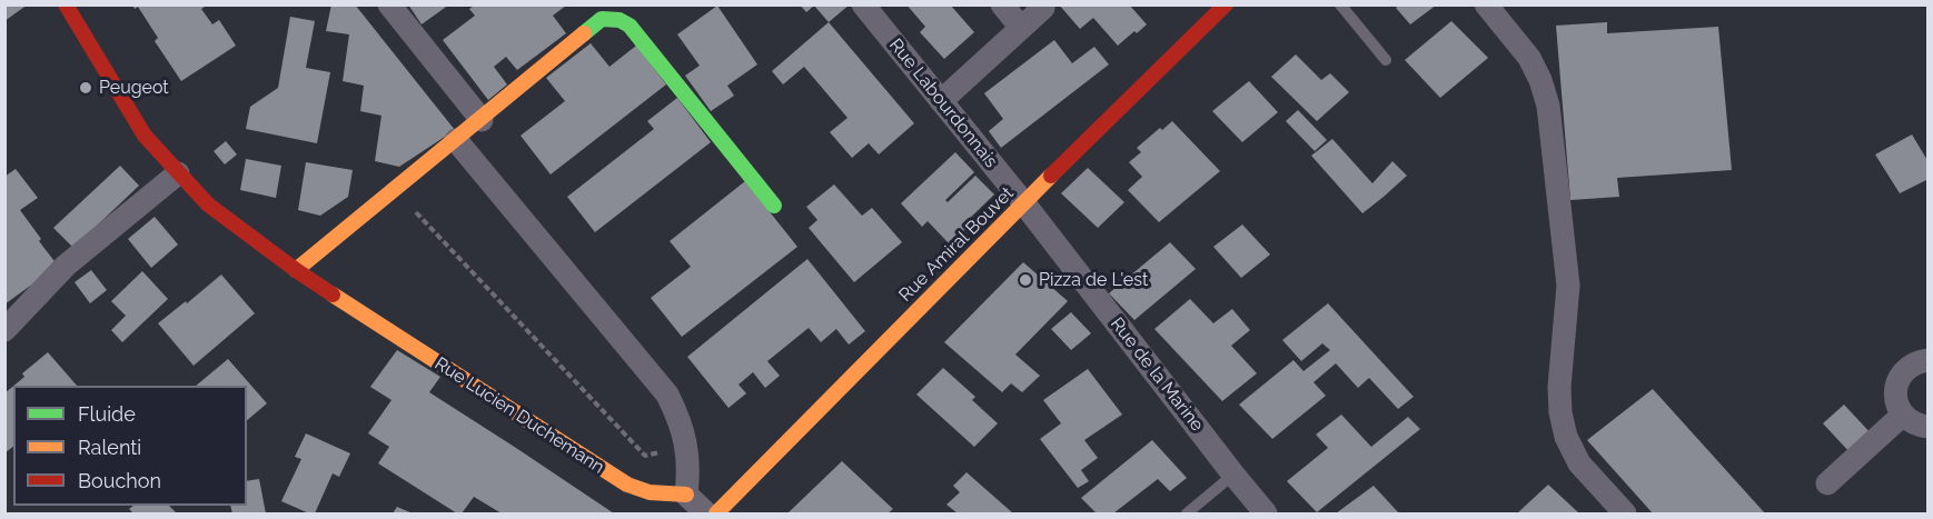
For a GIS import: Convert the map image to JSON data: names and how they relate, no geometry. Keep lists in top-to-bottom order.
{
  "streets": {
    "street": [
      "Rue Labourdonnais",
      "Rue Amiral Bouvet",
      "Rue de la Marine",
      "Rue Lucien Duchemann"
    ]
  },
  "crossings": [
    ["Rue Labourdonnais", "Rue Amiral Bouvet"],
    ["Rue Labourdonnais", "Rue de la Marine"],
    ["Rue Amiral Bouvet", "Rue de la Marine"]
  ],
  "places": ["Peugeot", "Pizza de L'est"],
  "legend": ["Fluide", "Ralenti", "Bouchon"]
}
